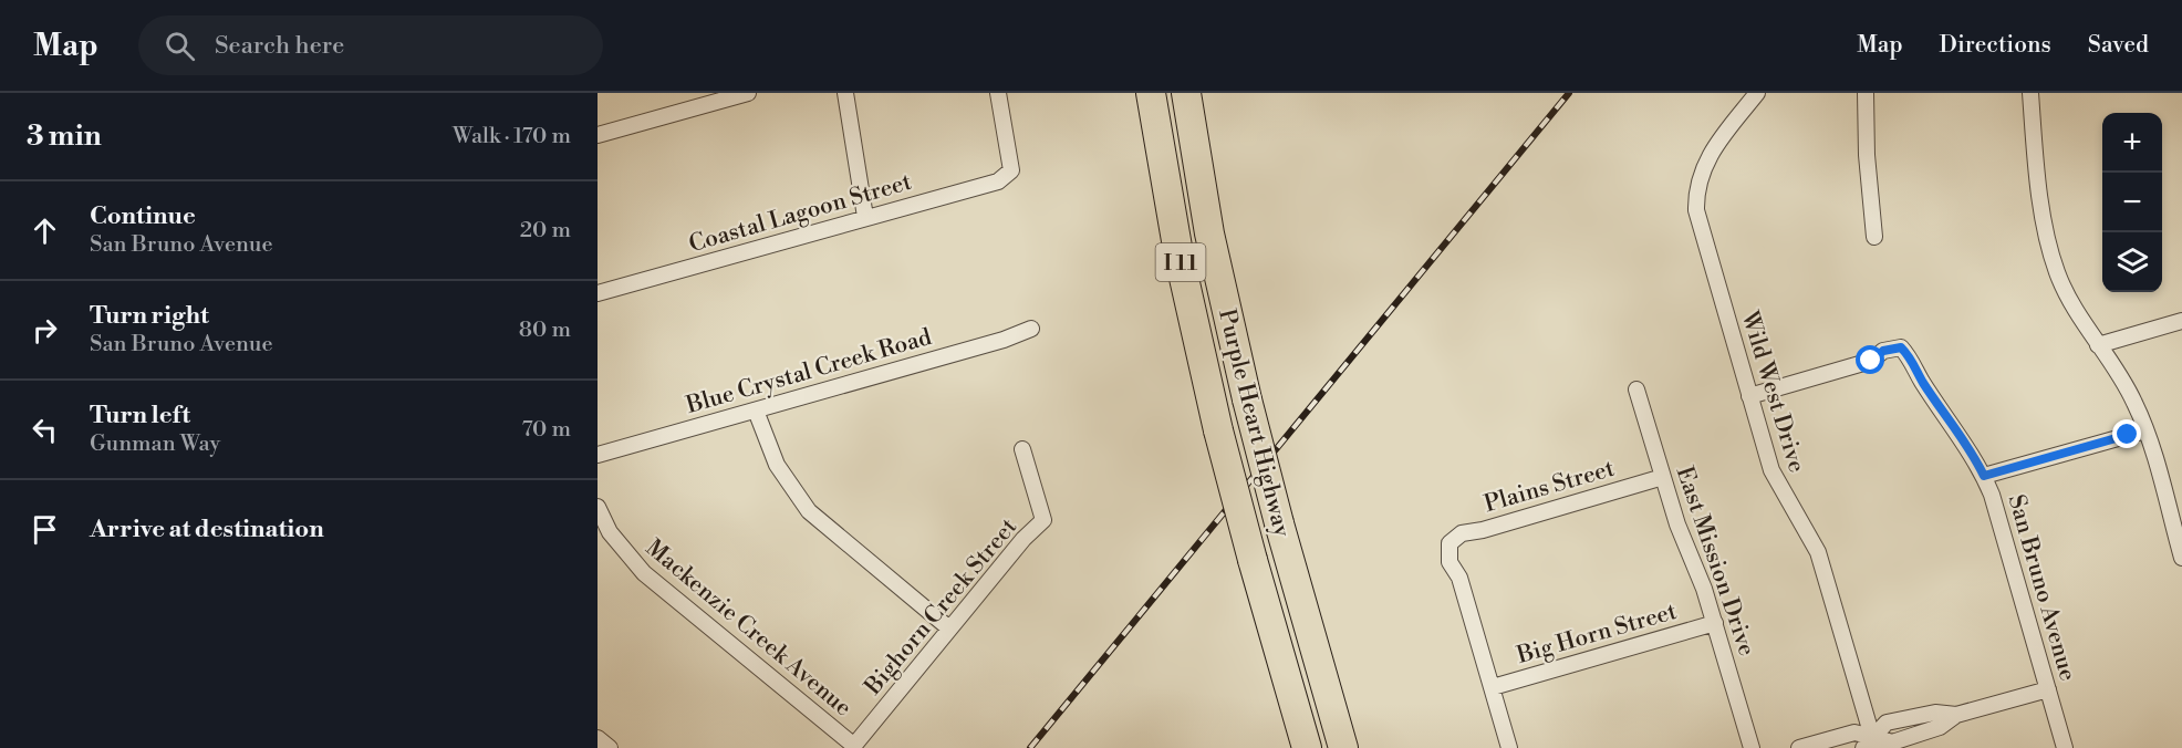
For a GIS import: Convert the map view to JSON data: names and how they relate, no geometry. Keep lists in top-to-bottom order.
{
  "streets": {
    "highway": ["I 11", "Purple Heart Highway"],
    "street": [
      "Coastal Lagoon Street",
      "Blue Crystal Creek Road",
      "Wild West Drive",
      "Plains Street",
      "East Mission Drive",
      "San Bruno Avenue",
      "Bighorn Creek Street",
      "Mackenzie Creek Avenue",
      "Big Horn Street"
    ]
  },
  "crossings": [
    ["Wild West Drive", "San Bruno Avenue"],
    ["Plains Street", "East Mission Drive"],
    ["Plains Street", "Big Horn Street"],
    ["East Mission Drive", "Big Horn Street"],
    ["Bighorn Creek Street", "Mackenzie Creek Avenue"]
  ],
  "page": {
    "header": "Map",
    "search": "Search here",
    "nav": ["Map", "Directions", "Saved"],
    "heading": ["3 min", "Walk · 170 m"],
    "map_buttons": ["+", "−"],
    "list": [
      ["Continue", "San Bruno Avenue", "20 m"],
      ["Turn right", "San Bruno Avenue", "80 m"],
      ["Turn left", "Gunman Way", "70 m"],
      "Arrive at destination"
    ]
  }
}
